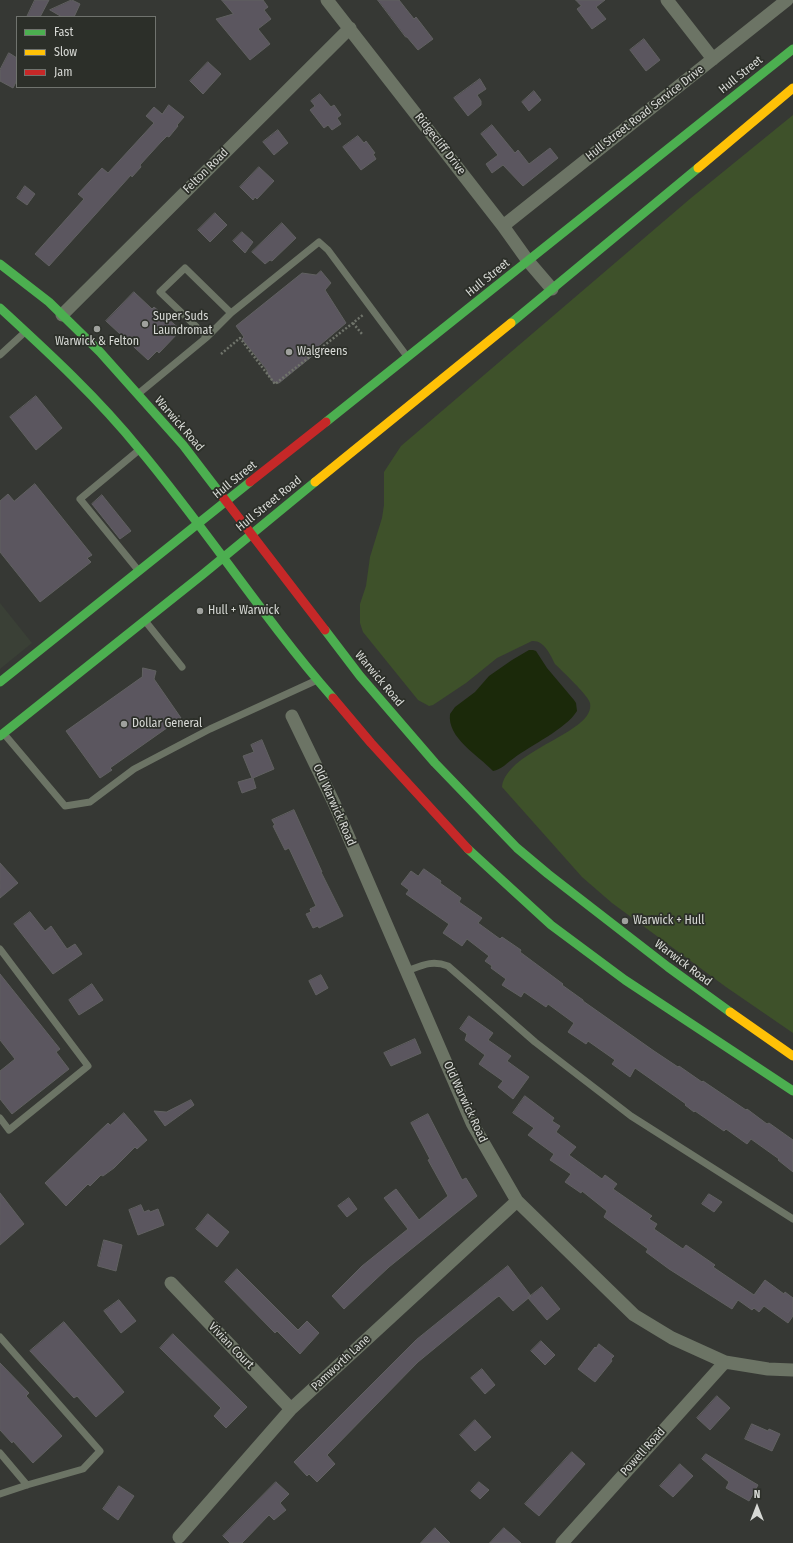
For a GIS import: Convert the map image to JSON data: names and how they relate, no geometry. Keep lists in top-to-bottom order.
{
  "streets": {
    "main road": ["Hull Street", "Warwick Road", "Hull Street Road"],
    "street": [
      "Hull Street Road Service Drive",
      "Ridgecliff Drive",
      "Felton Road",
      "Old Warwick Road",
      "Vivian Court",
      "Pamworth Lane",
      "Powell Road"
    ]
  },
  "crossings": [
    ["Hull Street", "Ridgecliff Drive"],
    ["Hull Street", "Warwick Road"],
    ["Hull Street Road Service Drive", "Ridgecliff Drive"],
    ["Ridgecliff Drive", "Felton Road"],
    ["Ridgecliff Drive", "Hull Street Road"],
    ["Felton Road", "Warwick Road"],
    ["Warwick Road", "Hull Street Road"],
    ["Old Warwick Road", "Pamworth Lane"],
    ["Old Warwick Road", "Powell Road"],
    ["Vivian Court", "Pamworth Lane"]
  ],
  "places": [
    "Super Suds Laundromat",
    "Warwick & Felton",
    "Walgreens",
    "Hull + Warwick",
    "Dollar General",
    "Warwick + Hull"
  ],
  "legend": ["Fast", "Slow", "Jam"],
  "north": "top"
}
